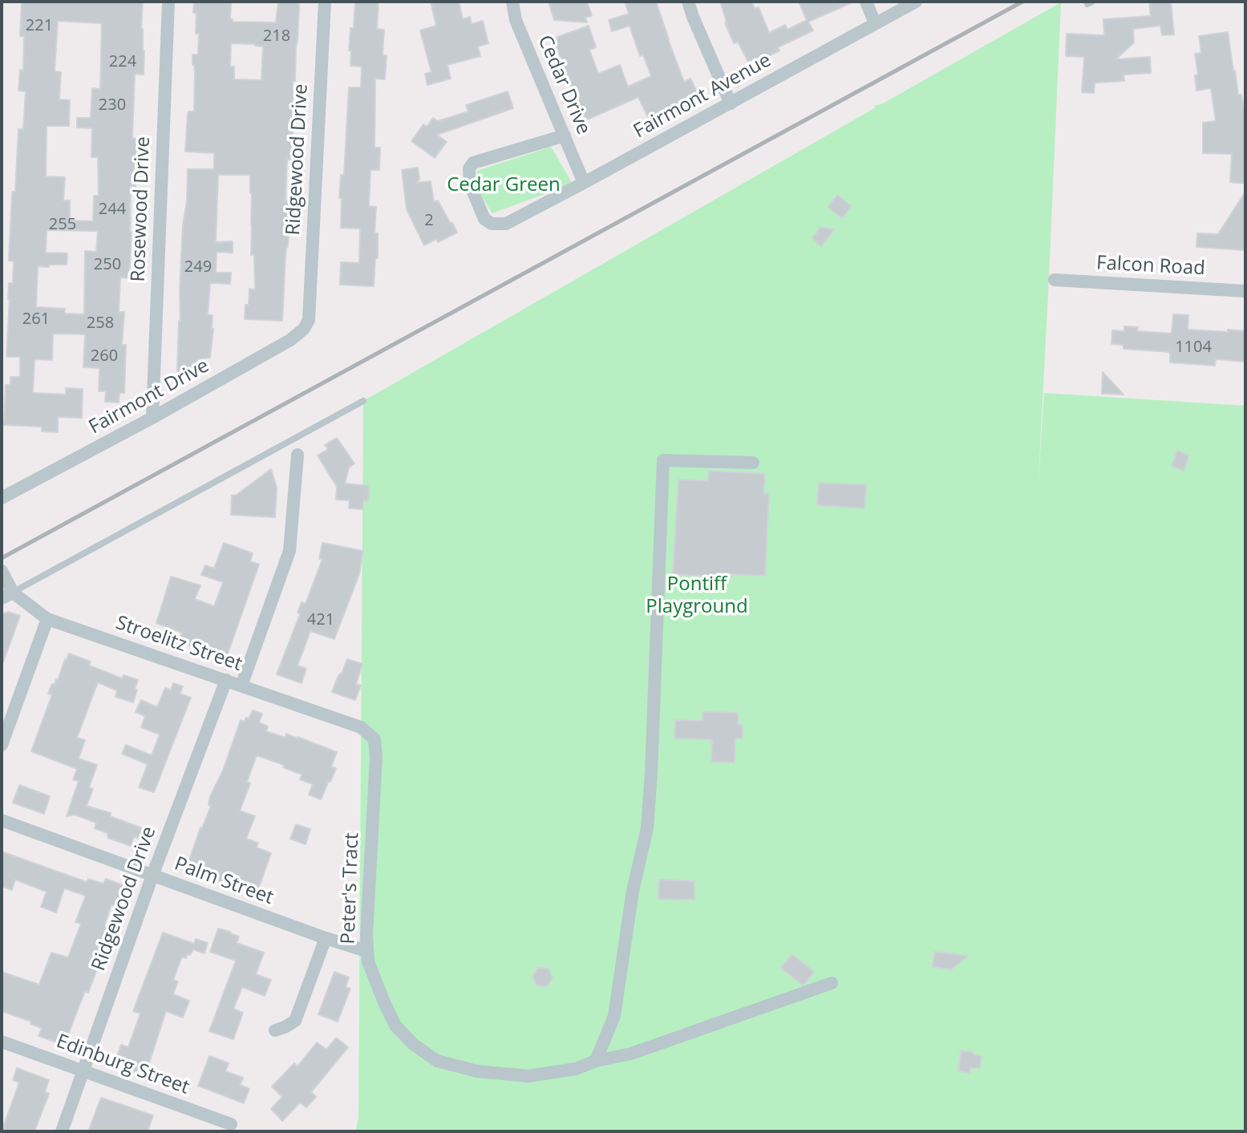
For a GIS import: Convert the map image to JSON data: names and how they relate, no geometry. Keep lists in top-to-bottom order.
{
  "streets": {
    "street": [
      "Cedar Drive",
      "Fairmont Avenue",
      "Ridgewood Drive",
      "Rosewood Drive",
      "Falcon Road",
      "Fairmont Drive",
      "Stroelitz Street",
      "Palm Street",
      "Peter's Tract",
      "Edinburg Street"
    ]
  },
  "crossings": [
    ["Cedar Drive", "Fairmont Avenue"],
    ["Ridgewood Drive", "Fairmont Drive"],
    ["Ridgewood Drive", "Stroelitz Street"],
    ["Ridgewood Drive", "Palm Street"],
    ["Ridgewood Drive", "Edinburg Street"],
    ["Rosewood Drive", "Fairmont Drive"],
    ["Stroelitz Street", "Peter's Tract"],
    ["Palm Street", "Peter's Tract"]
  ],
  "parks": ["Cedar Green", "Pontiff Playground"],
  "house_numbers": [
    "221",
    "218",
    "224",
    "230",
    "244",
    "2",
    "255",
    "250",
    "249",
    "261",
    "258",
    "1104",
    "260",
    "421"
  ]
}
